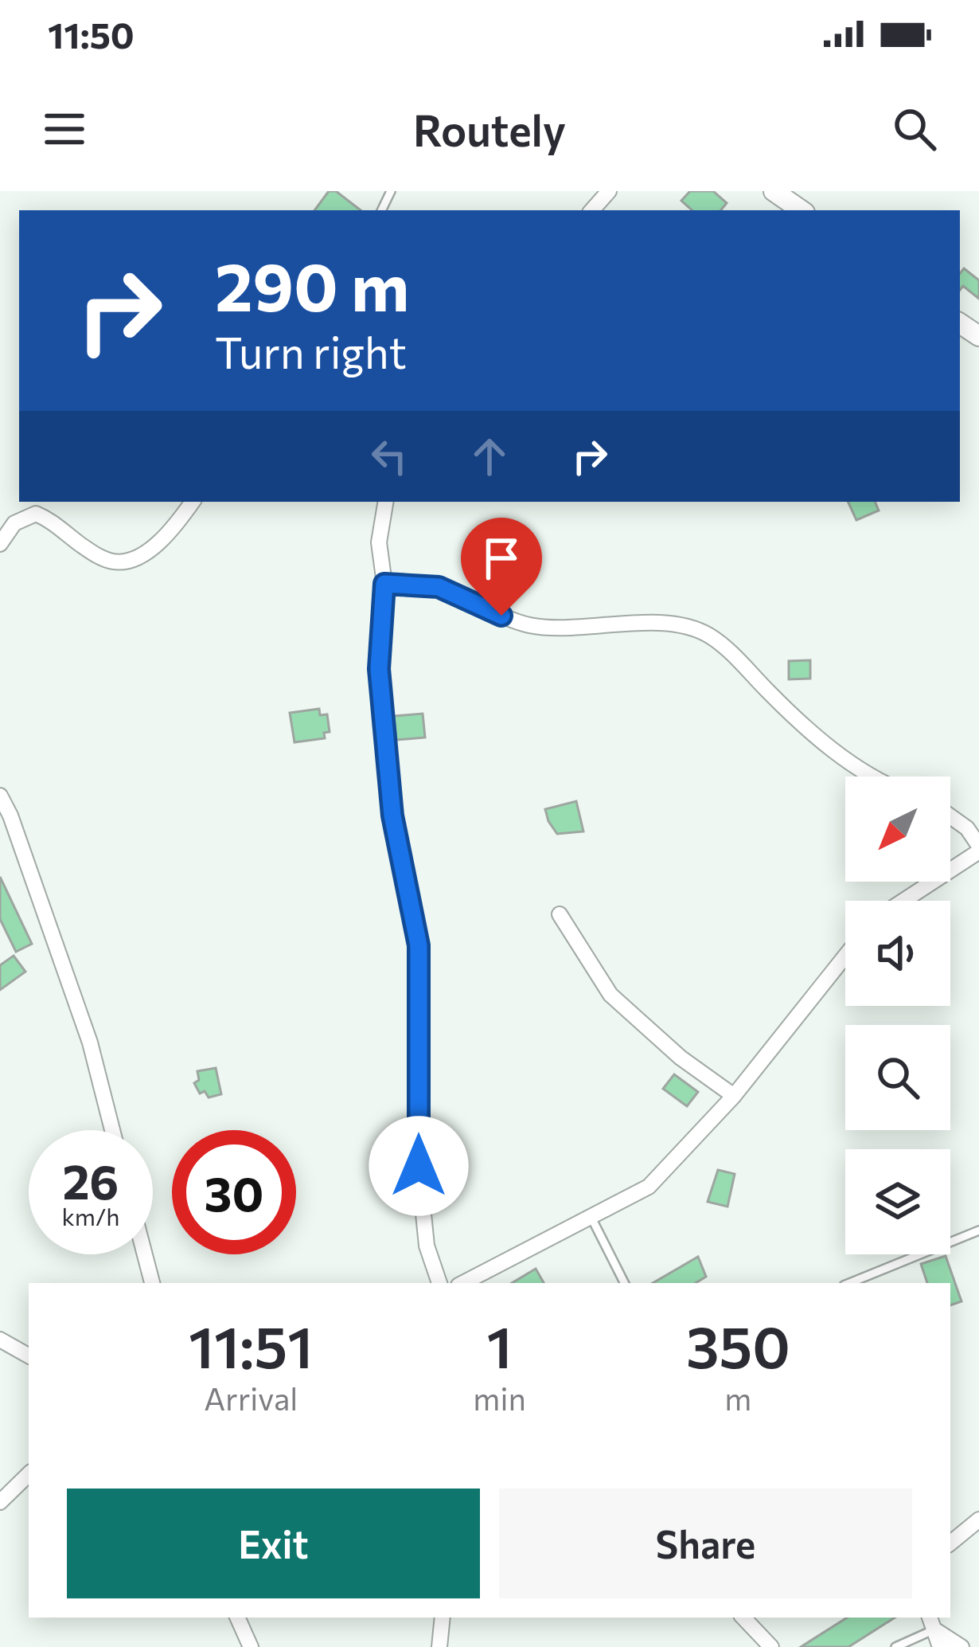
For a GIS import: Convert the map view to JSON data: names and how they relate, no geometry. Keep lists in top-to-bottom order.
{
  "north": "bottom left",
  "page": {
    "status": "11:50",
    "header": "Routely",
    "turn": ["290 m", "Turn right"],
    "speed": "26 km/h",
    "limit": "30",
    "eta": [
      "11:51",
      "Arrival",
      "1",
      "min",
      "350",
      "m"
    ],
    "buttons": ["Exit", "Share"]
  }
}
